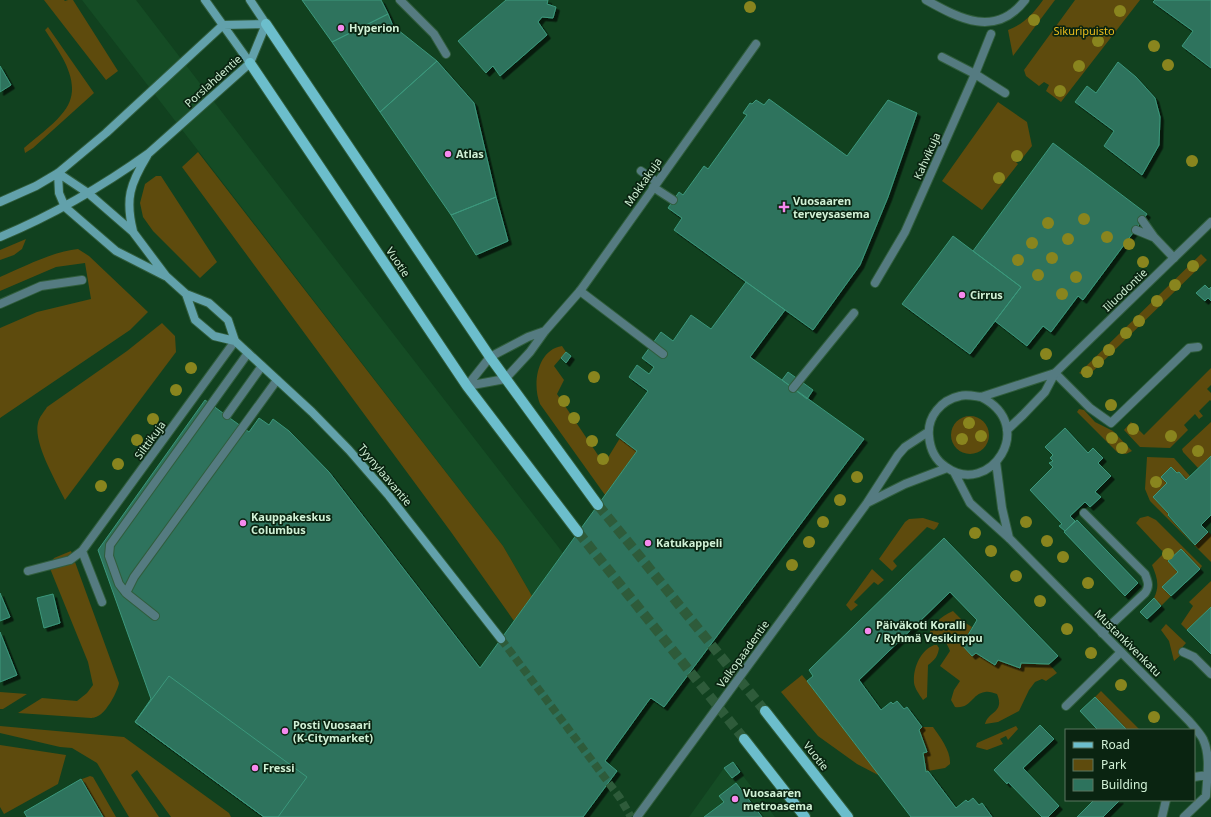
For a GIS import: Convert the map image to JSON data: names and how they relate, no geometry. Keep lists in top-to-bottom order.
{
  "streets": {
    "main road": ["Vuotie"],
    "street": [
      "Porslahdentie",
      "Kahvikuja",
      "Mokkakuja",
      "Iiluodontie",
      "Silttikuja",
      "Tyynylaavantie",
      "Mustankivenkatu",
      "Valkopaadentie"
    ]
  },
  "crossings": [
    ["Porslahdentie", "Vuotie"],
    ["Porslahdentie", "Tyynylaavantie"],
    ["Mokkakuja", "Vuotie"],
    ["Iiluodontie", "Mustankivenkatu"],
    ["Iiluodontie", "Valkopaadentie"],
    ["Silttikuja", "Tyynylaavantie"],
    ["Mustankivenkatu", "Valkopaadentie"]
  ],
  "parks": ["Sikuripuisto"],
  "places": {
    "other": [
      "Hyperion",
      "Atlas",
      "Cirrus",
      "Kauppakeskus Columbus",
      "Katukappeli",
      "Päiväkoti Koralli / Ryhmä Vesikirppu",
      "Posti Vuosaari (K-Citymarket)",
      "Fressi",
      "Vuosaaren metroasema"
    ],
    "health": ["Vuosaaren terveysasema"]
  },
  "legend": ["Road", "Park", "Building"]
}
